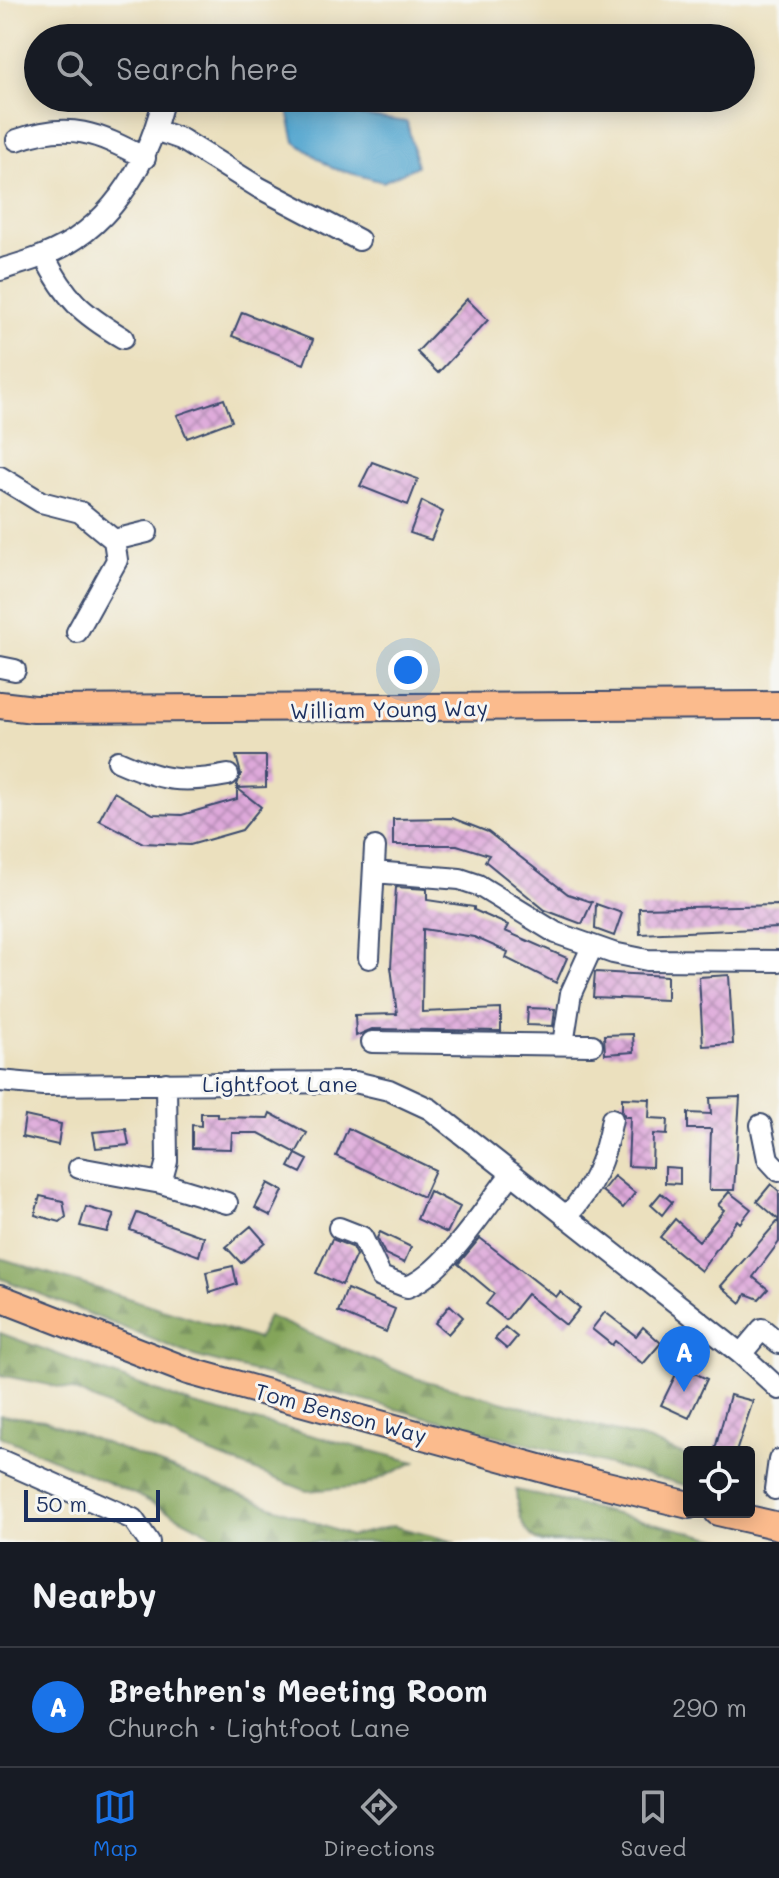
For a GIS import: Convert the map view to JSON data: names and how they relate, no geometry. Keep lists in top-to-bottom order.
{
  "streets": {
    "main road": ["William Young Way", "Tom Benson Way"],
    "street": ["Lightfoot Lane"]
  },
  "scale_bar": "50 m",
  "page": {
    "search": "Search here",
    "pins": "A",
    "scale": "50 m",
    "heading": "Nearby",
    "list": [
      {
        "mark": "A",
        "name": "Brethren's Meeting Room",
        "note": "Church · Lightfoot Lane",
        "value": "290 m"
      }
    ],
    "nav": ["Map", "Directions", "Saved"]
  }
}
